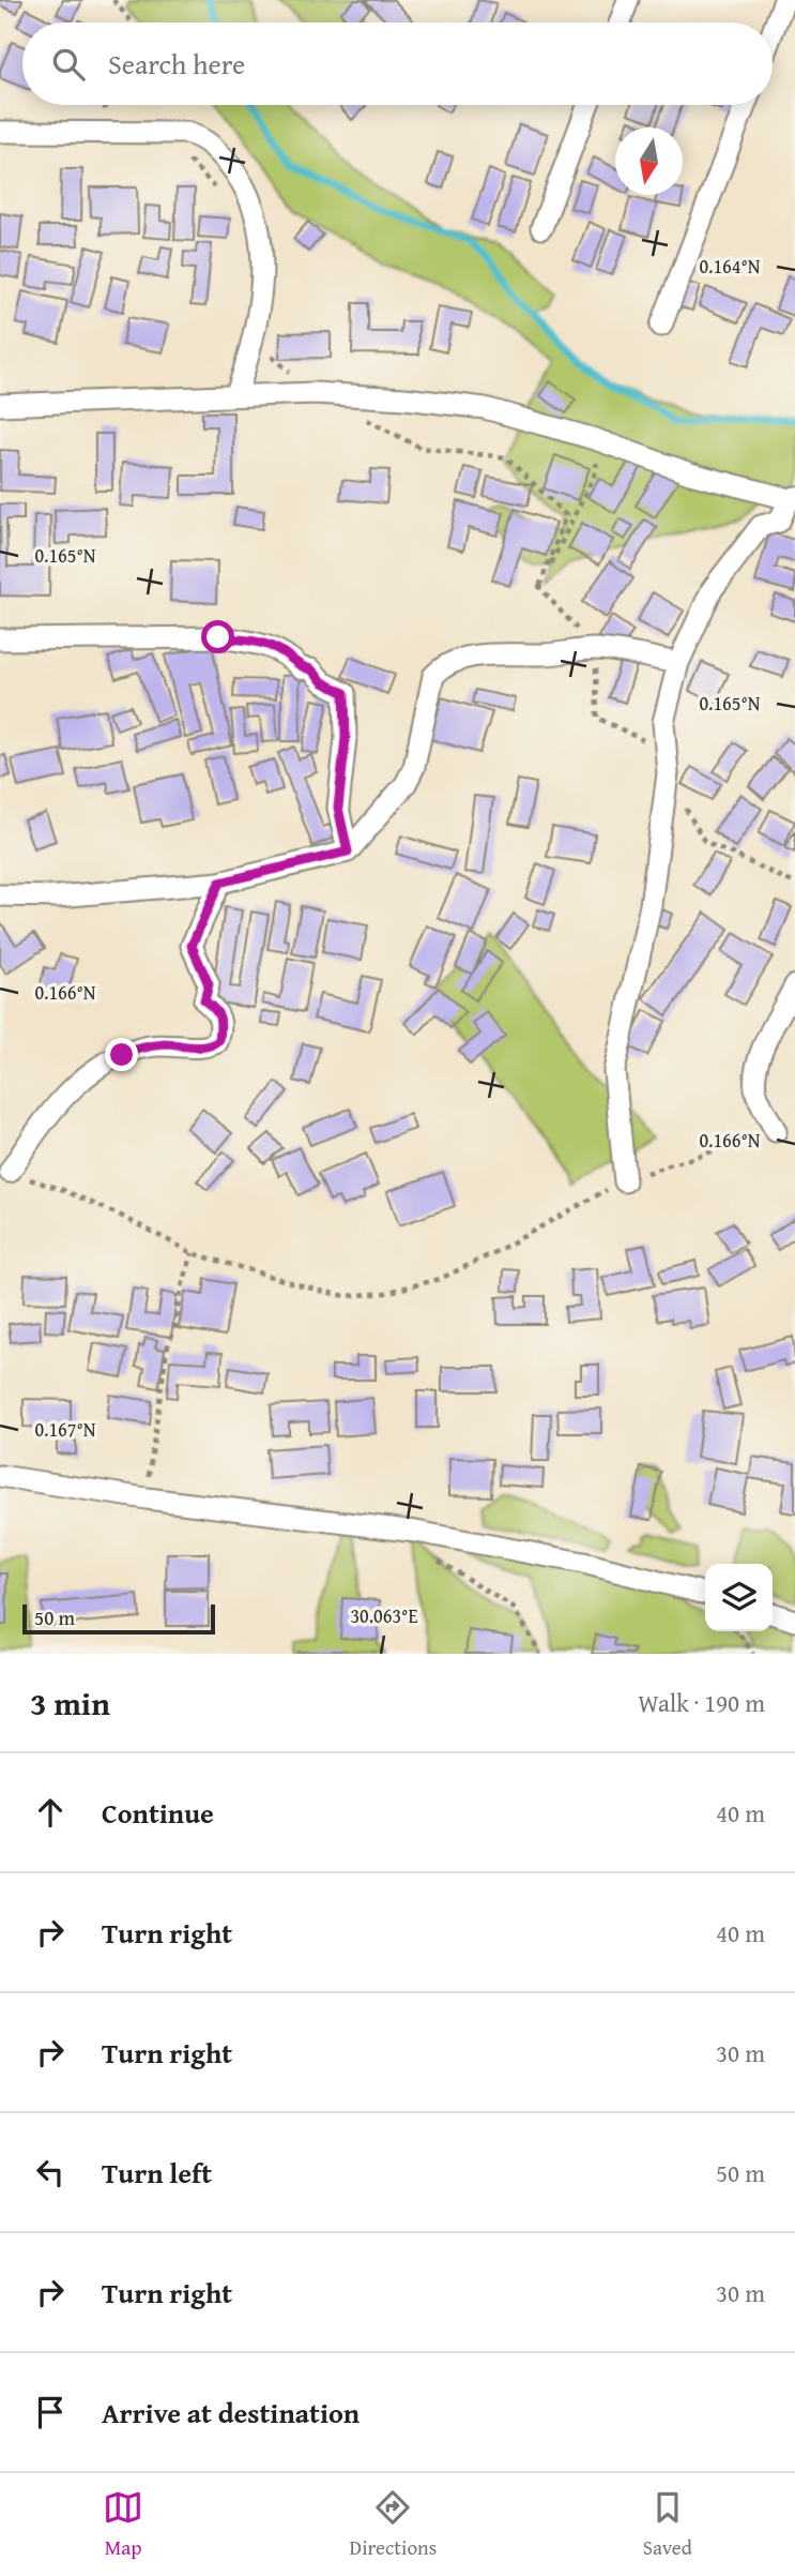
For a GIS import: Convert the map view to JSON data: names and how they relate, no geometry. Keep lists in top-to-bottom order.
{
  "scale_bar": "50 m",
  "north": "bottom",
  "page": {
    "search": "Search here",
    "scale": "50 m",
    "heading": ["3 min", "Walk · 190 m"],
    "list": [
      ["Continue", "40 m"],
      ["Turn right", "40 m"],
      ["Turn right", "30 m"],
      ["Turn left", "50 m"],
      ["Turn right", "30 m"],
      "Arrive at destination"
    ],
    "nav": ["Map", "Directions", "Saved"]
  },
  "coordinates": [
    "0.164°N",
    "0.165°N",
    "0.166°N",
    "0.167°N",
    "30.063°E"
  ]
}
